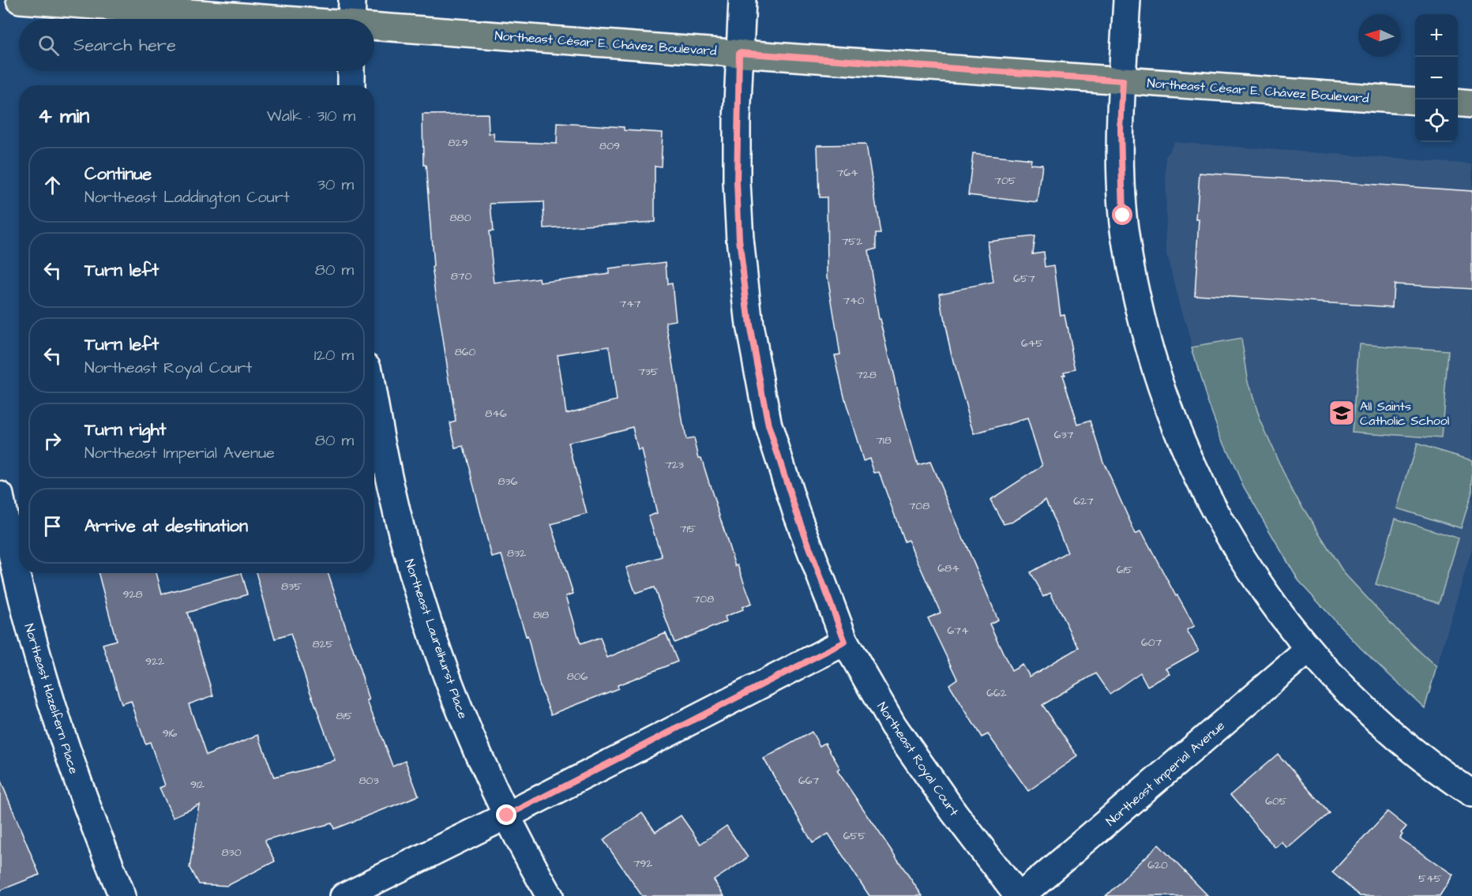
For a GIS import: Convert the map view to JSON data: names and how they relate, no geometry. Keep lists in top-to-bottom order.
{
  "streets": {
    "main road": ["Northeast César E. Chávez Boulevard"],
    "street": [
      "Northeast Laurelhurst Place",
      "Northeast Hazelfern Place",
      "Northeast Royal Court",
      "Northeast Imperial Avenue"
    ]
  },
  "crossings": [
    ["Northeast César E. Chávez Boulevard", "Northeast Royal Court"],
    ["Northeast Royal Court", "Northeast Imperial Avenue"]
  ],
  "places": {
    "school or university": ["All Saints Catholic School"]
  },
  "house_numbers": [
    "829",
    "809",
    "764",
    "705",
    "880",
    "752",
    "870",
    "657",
    "740",
    "747",
    "645",
    "860",
    "735",
    "728",
    "846",
    "637",
    "718",
    "723",
    "836",
    "627",
    "708",
    "715",
    "832",
    "684",
    "615",
    "835",
    "928",
    "708",
    "818",
    "674",
    "607",
    "825",
    "922",
    "806",
    "662",
    "815",
    "916",
    "803",
    "667",
    "912",
    "605",
    "655",
    "830",
    "792",
    "620",
    "545"
  ],
  "north": "left",
  "page": {
    "map_buttons": ["+", "−"],
    "search": "Search here",
    "heading": ["4 min", "Walk · 310 m"],
    "list": [
      ["Continue", "Northeast Laddington Court", "30 m"],
      ["Turn left", "80 m"],
      ["Turn left", "Northeast Royal Court", "120 m"],
      ["Turn right", "Northeast Imperial Avenue", "80 m"],
      "Arrive at destination"
    ]
  }
}
